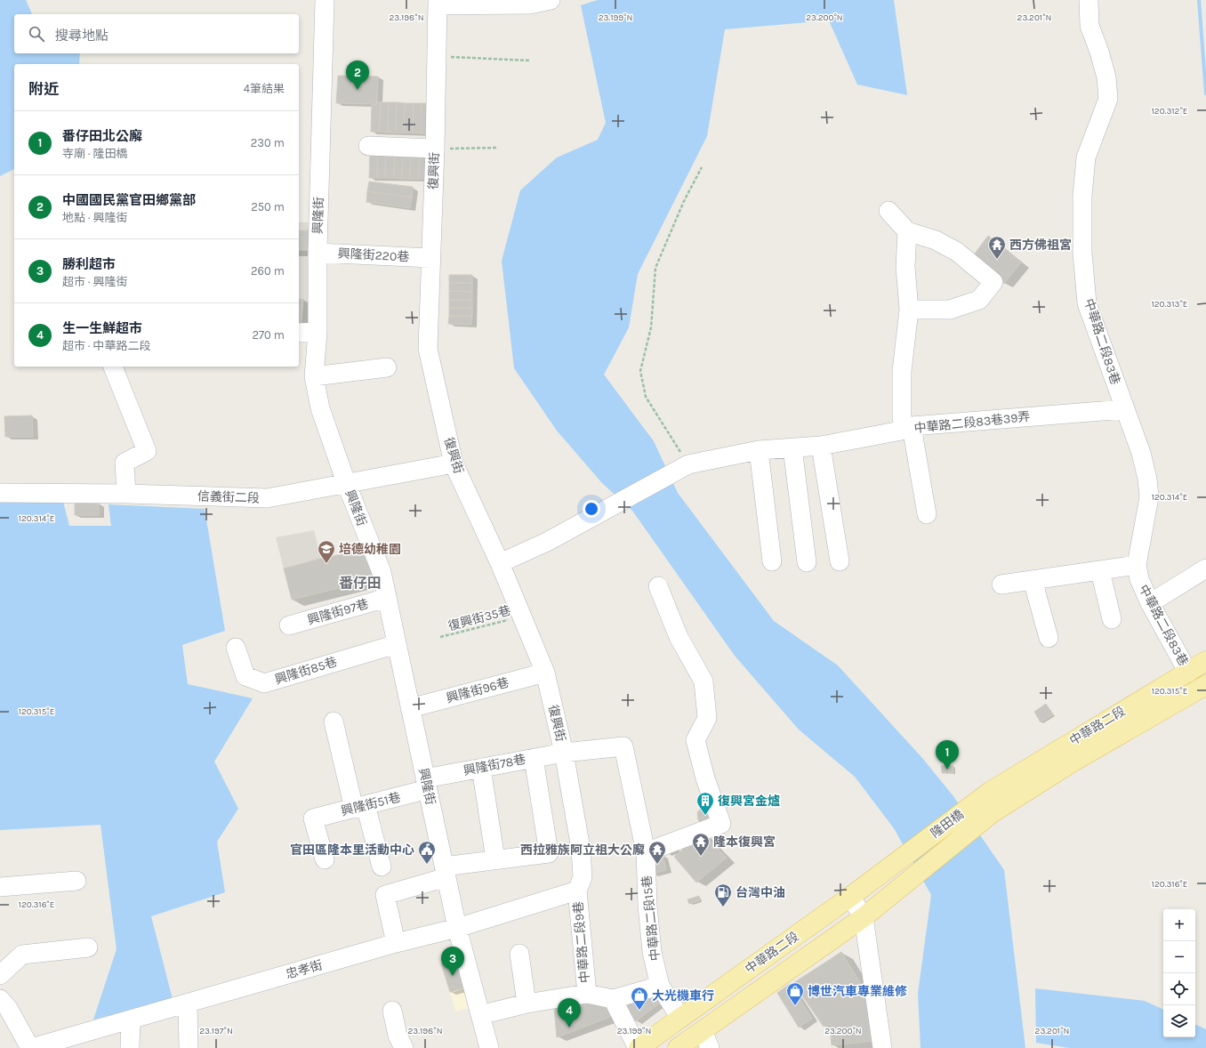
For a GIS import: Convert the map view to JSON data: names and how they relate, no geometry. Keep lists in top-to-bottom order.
{
  "streets": {
    "main road": ["中華路二段", "隆田橋"],
    "street": [
      "復興街",
      "興隆街",
      "興隆街220巷",
      "中華路二段83巷",
      "中華路二段83巷39弄",
      "信義街二段",
      "興隆街97巷",
      "興隆街85巷",
      "興隆街96巷",
      "興隆街78巷",
      "興隆街51巷",
      "中華路二段15巷",
      "中華路二段9巷",
      "忠孝街"
    ],
    "path": ["復興街35巷"]
  },
  "crossings": [
    ["復興街", "興隆街220巷"],
    ["復興街", "中華路二段83巷39弄"],
    ["復興街", "信義街二段"],
    ["復興街", "復興街35巷"],
    ["復興街", "興隆街96巷"],
    ["復興街", "興隆街78巷"],
    ["復興街", "中華路二段9巷"],
    ["復興街", "忠孝街"],
    ["興隆街", "興隆街220巷"],
    ["興隆街", "信義街二段"],
    ["興隆街", "興隆街97巷"],
    ["興隆街", "興隆街85巷"],
    ["興隆街", "興隆街96巷"],
    ["興隆街", "興隆街78巷"],
    ["興隆街", "興隆街51巷"],
    ["興隆街", "忠孝街"],
    ["中華路二段83巷", "中華路二段83巷39弄"],
    ["中華路二段83巷", "中華路二段"],
    ["中華路二段", "隆田橋"],
    ["中華路二段", "中華路二段15巷"],
    ["興隆街78巷", "興隆街51巷"],
    ["興隆街78巷", "中華路二段15巷"],
    ["中華路二段9巷", "忠孝街"]
  ],
  "districts": ["番仔田"],
  "places": {
    "temple": ["西方佛祖宮", "隆本復興宮", "西拉雅族阿立祖大公廨"],
    "school or university": ["培德幼稚園"],
    "building": ["復興宮金爐"],
    "public building": ["官田區隆本里活動中心"],
    "fuel station": ["台灣中油"],
    "shop": ["博世汽車專業維修", "大光機車行"]
  },
  "page": {
    "search": "搜尋地點",
    "pins": [
      "2",
      "1",
      "3",
      "4"
    ],
    "heading": ["附近", "4筆結果"],
    "list": [
      {
        "mark": "1",
        "name": "番仔田北公廨",
        "note": "寺廟 · 隆田橋",
        "value": "230 m"
      },
      {
        "mark": "2",
        "name": "中國國民黨官田鄉黨部",
        "note": "地點 · 興隆街",
        "value": "250 m"
      },
      {
        "mark": "3",
        "name": "勝利超市",
        "note": "超市 · 興隆街",
        "value": "260 m"
      },
      {
        "mark": "4",
        "name": "生一生鮮超市",
        "note": "超市 · 中華路二段",
        "value": "270 m"
      }
    ],
    "map_buttons": ["+", "−"]
  },
  "coordinates": [
    "23.198°N",
    "23.199°N",
    "23.200°N",
    "23.201°N",
    "120.312°E",
    "120.313°E",
    "120.314°E",
    "120.315°E",
    "120.316°E",
    "23.197°N"
  ]
}
